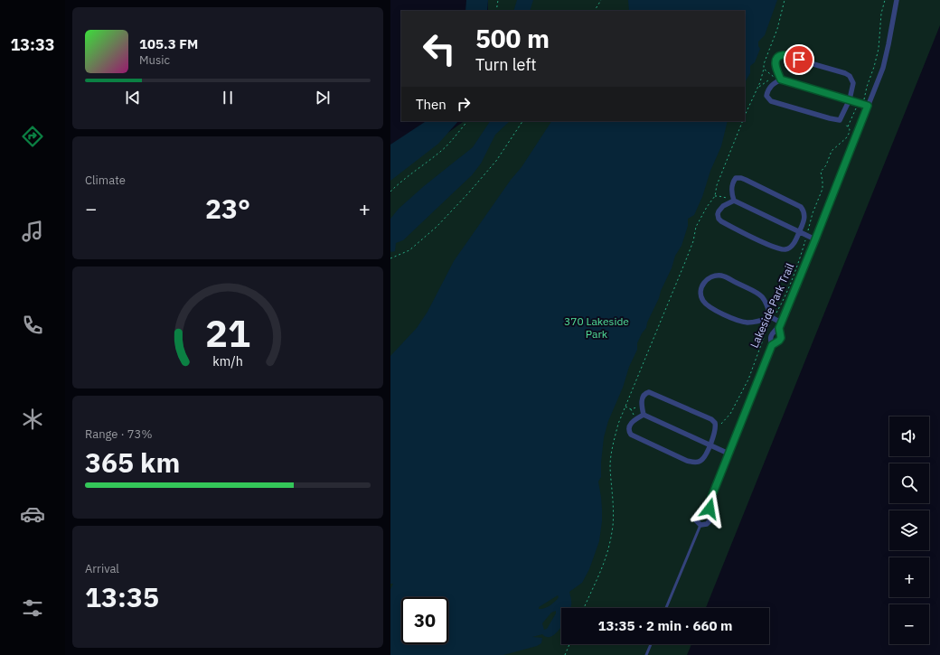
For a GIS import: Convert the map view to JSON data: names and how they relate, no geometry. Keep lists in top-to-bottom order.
{
  "streets": {
    "path": ["Lakeside Park Trail"]
  },
  "parks": ["370 Lakeside Park"],
  "page": {
    "tabs": "13:33",
    "turn": ["500 m", "Turn left"],
    "song": ["105.3 FM", "Music"],
    "then": "Then",
    "tile": [
      "Climate",
      ["Range · 73%", "365 km"],
      ["Arrival", "13:35"]
    ],
    "heat": ["−", "23°", "+"],
    "map_buttons": ["+", "−"],
    "limit": "30",
    "trip": "13:35 · 2 min · 660 m",
    "gauge": ["21", "km/h"]
  }
}
